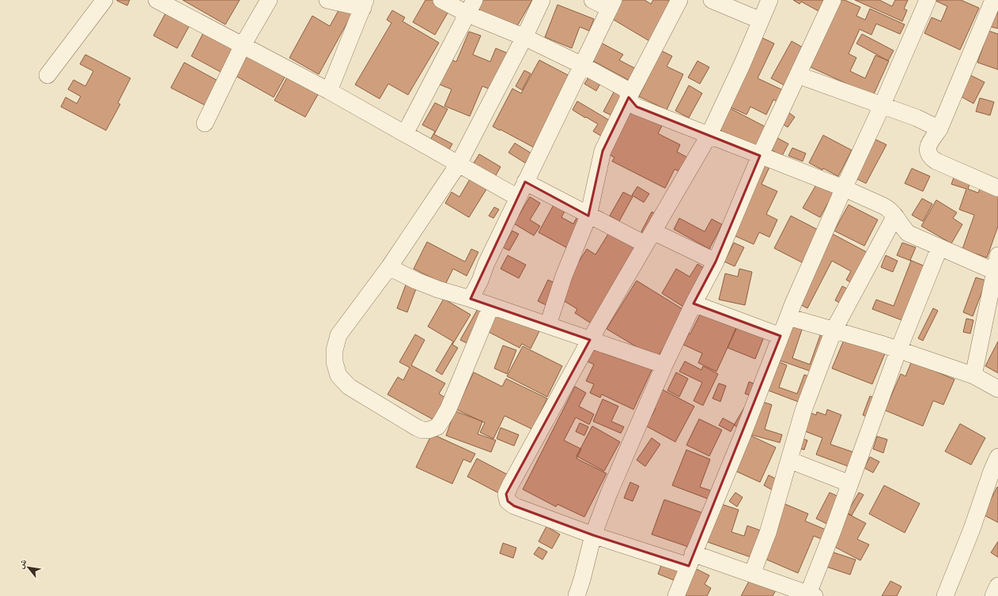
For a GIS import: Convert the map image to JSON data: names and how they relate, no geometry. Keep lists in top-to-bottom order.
{
  "north": "top left"
}
